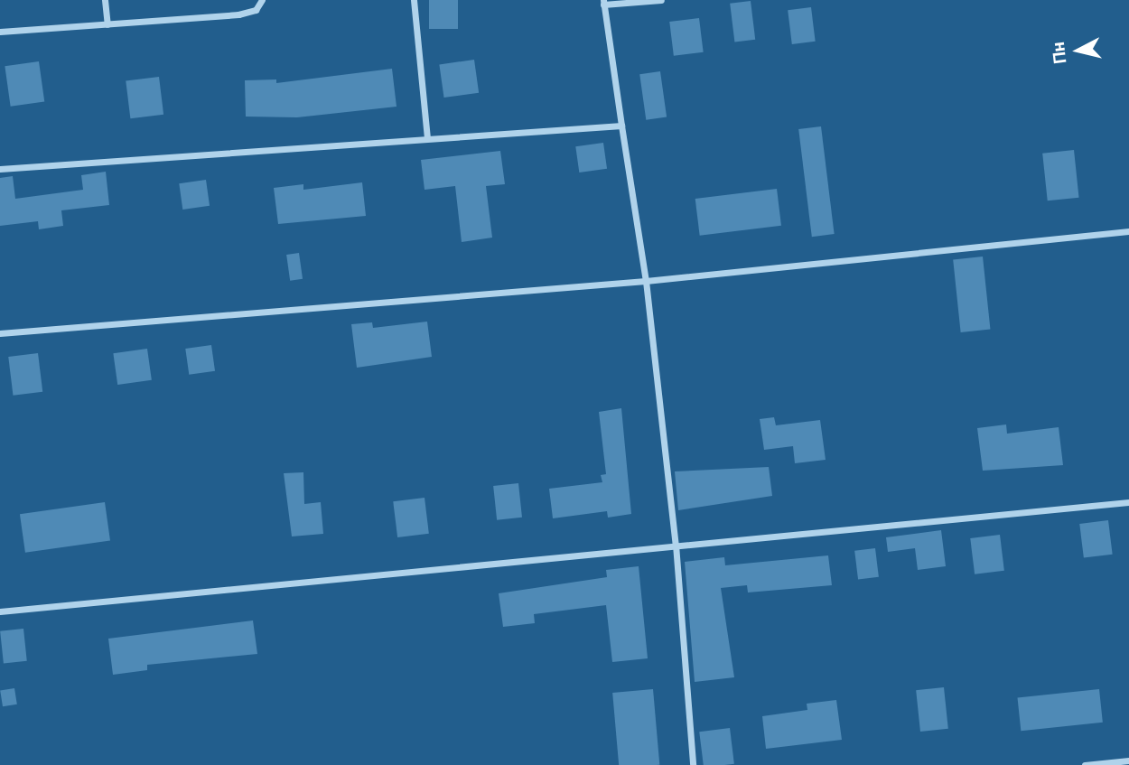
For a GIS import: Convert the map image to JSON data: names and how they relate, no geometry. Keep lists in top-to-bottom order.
{
  "north": "left"
}
